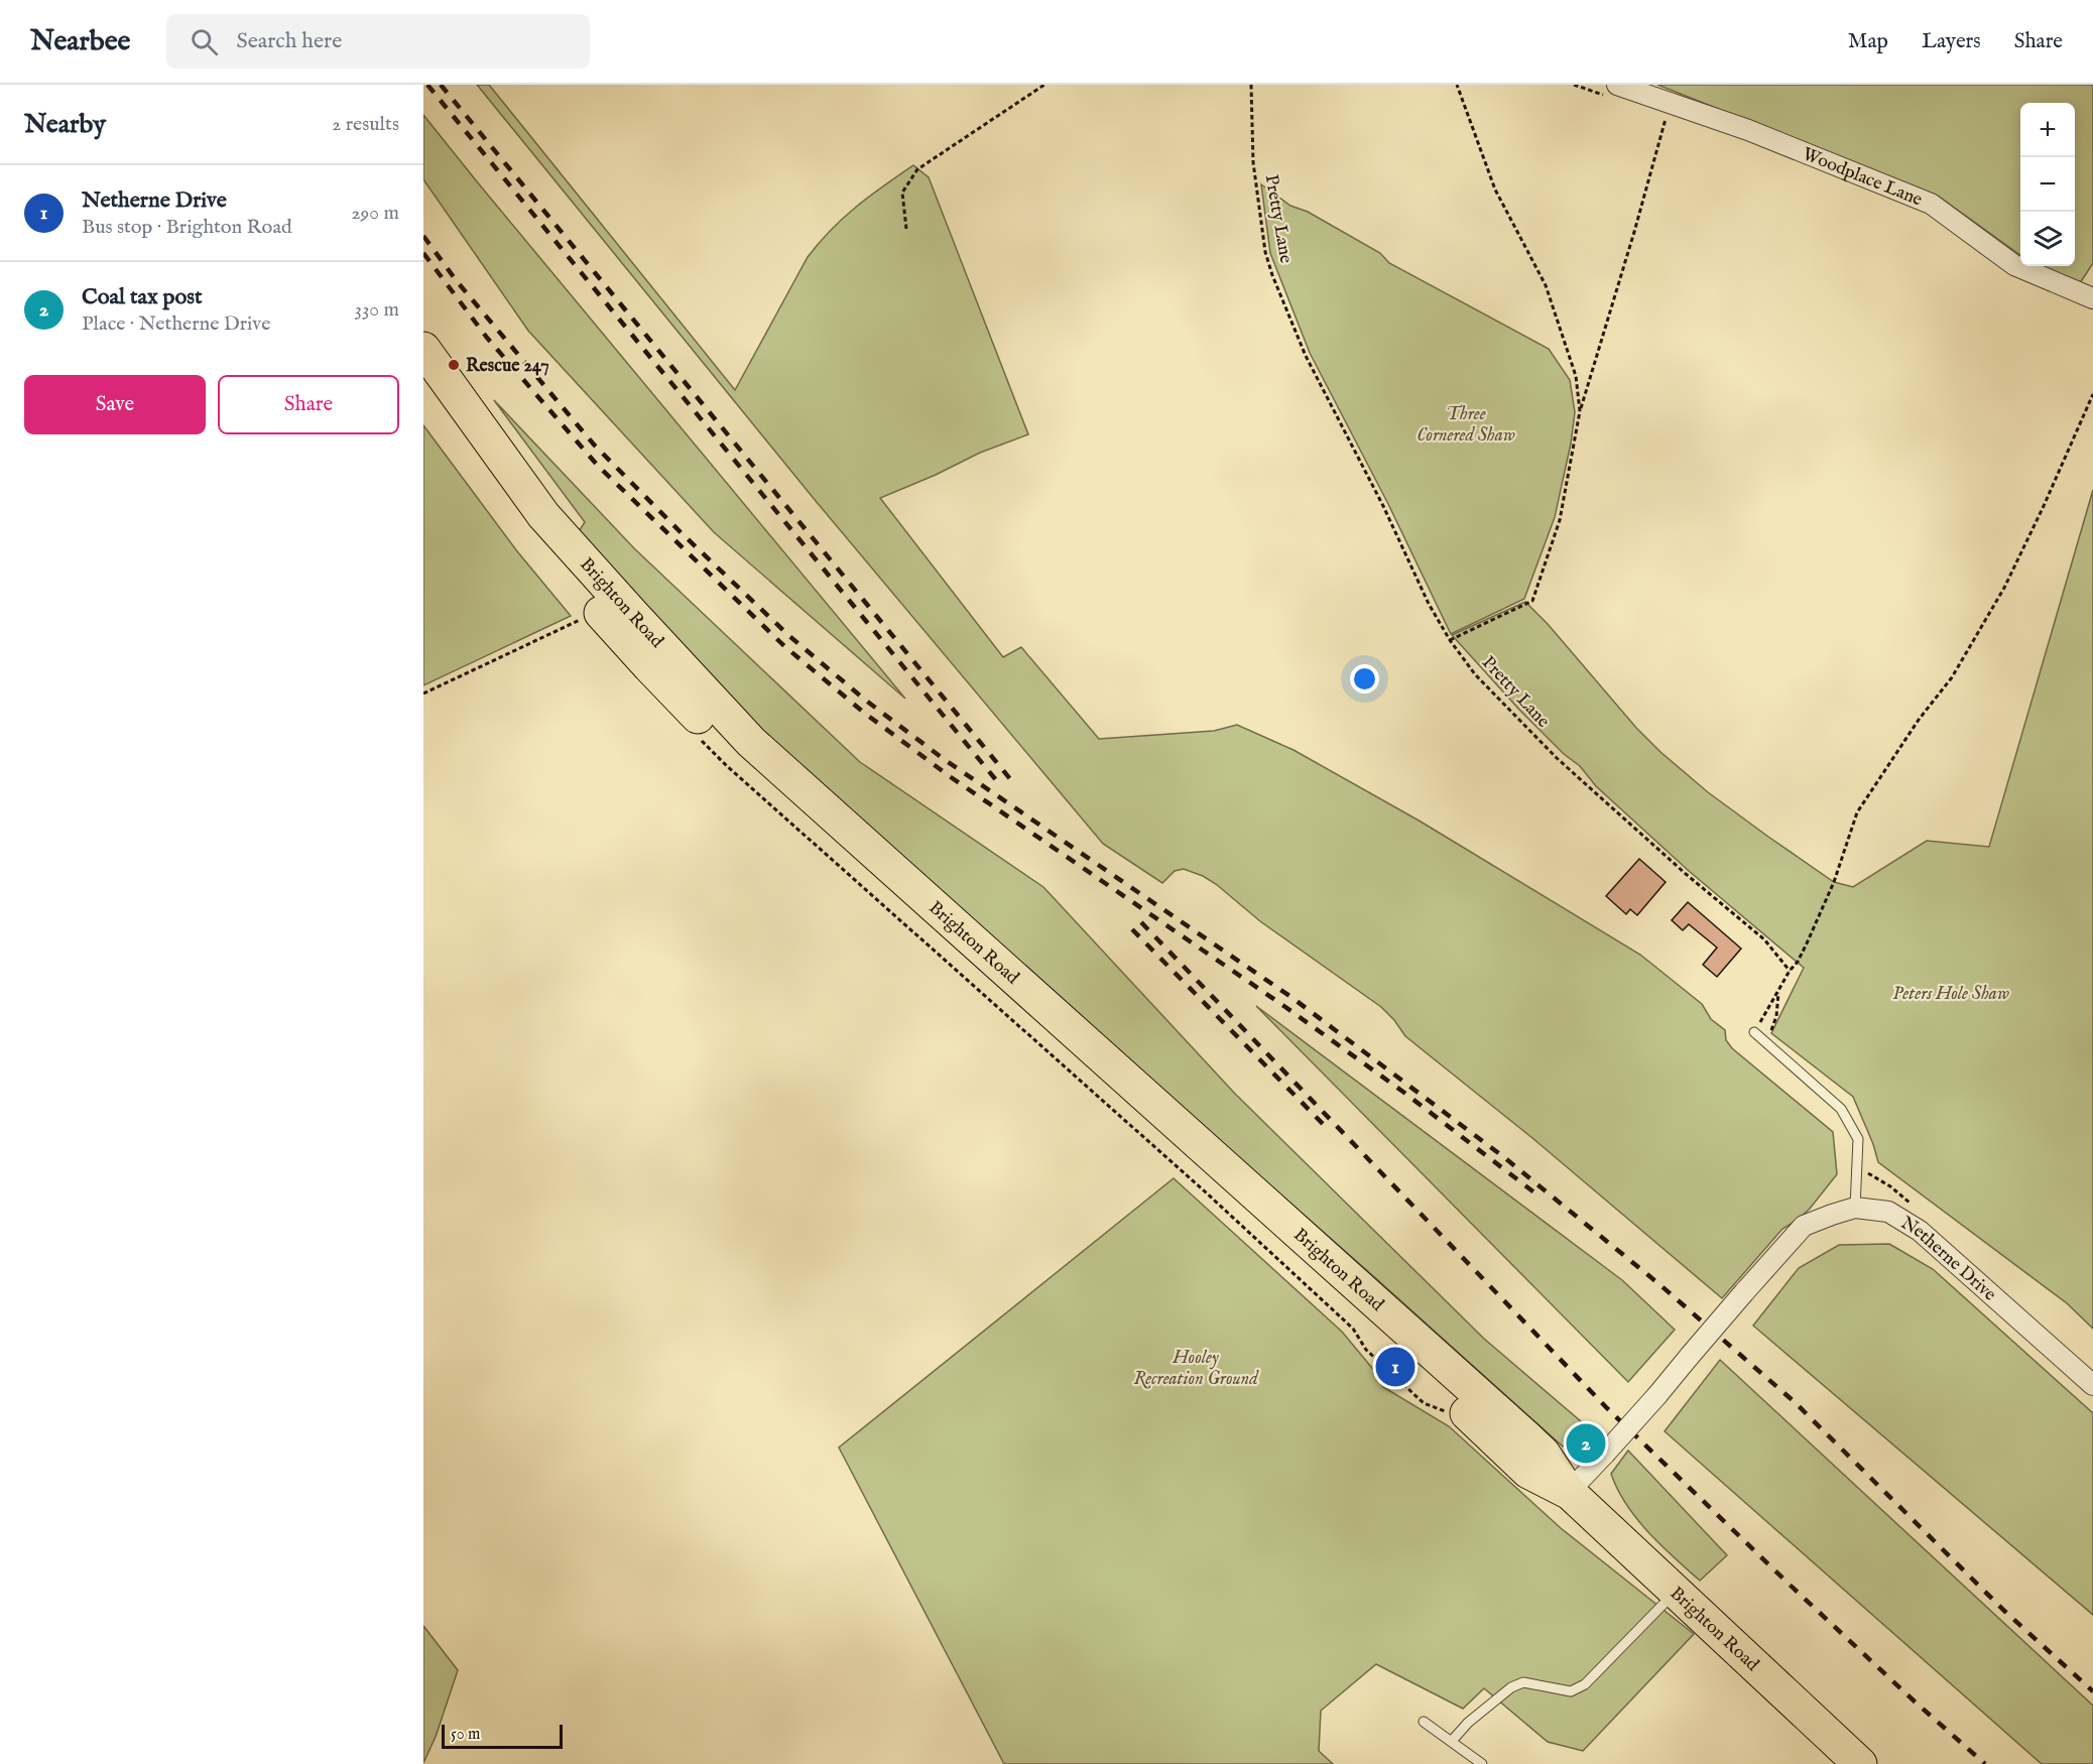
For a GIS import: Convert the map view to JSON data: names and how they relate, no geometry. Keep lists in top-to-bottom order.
{
  "streets": {
    "highway": ["Brighton Road"],
    "street": ["Woodplace Lane", "Netherne Drive"],
    "path": ["Pretty Lane"]
  },
  "crossings": [
    ["Brighton Road", "Netherne Drive"]
  ],
  "parks": ["Three Cornered Shaw", "Peters Hole Shaw", "Hooley Recreation Ground"],
  "places": ["Rescue 247"],
  "scale_bar": "50 m",
  "page": {
    "header": "Nearbee",
    "search": "Search here",
    "nav": ["Map", "Layers", "Share"],
    "heading": ["Nearby", "2 results"],
    "map_buttons": ["+", "−"],
    "list": [
      {
        "mark": "1",
        "name": "Netherne Drive",
        "note": "Bus stop · Brighton Road",
        "value": "290 m"
      },
      {
        "mark": "2",
        "name": "Coal tax post",
        "note": "Place · Netherne Drive",
        "value": "330 m"
      }
    ],
    "buttons": ["Save", "Share"],
    "pins": ["1", "2"],
    "scale": "50 m"
  }
}
